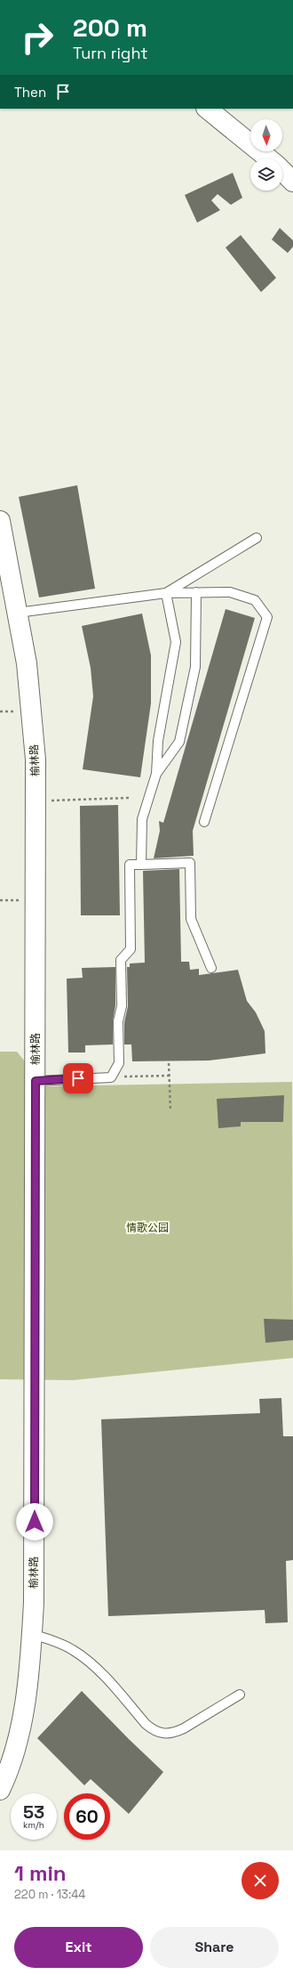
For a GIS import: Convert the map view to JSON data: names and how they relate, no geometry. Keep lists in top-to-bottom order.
{
  "streets": {
    "main road": ["榆林路"]
  },
  "parks": ["情歌公园"],
  "north": "bottom",
  "page": {
    "turn": ["200 m", "Turn right"],
    "then": "Then",
    "speed": "53 km/h",
    "limit": "60",
    "heading": ["1 min", "220 m · 13:44"],
    "buttons": ["Exit", "Share"]
  }
}
